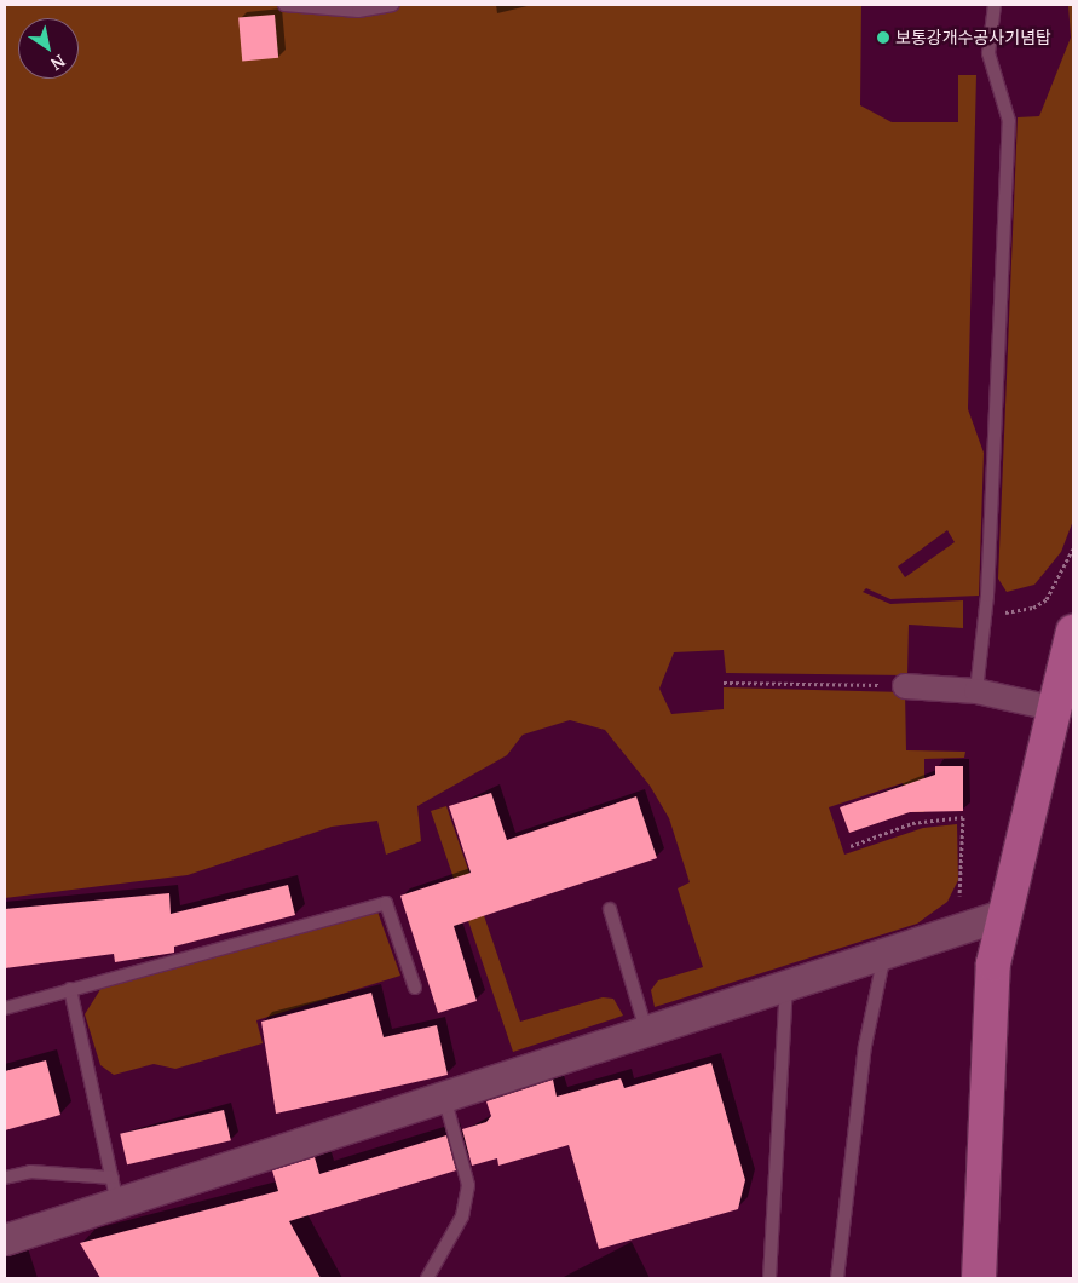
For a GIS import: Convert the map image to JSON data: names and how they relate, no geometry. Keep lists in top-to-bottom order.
{
  "places": ["보통강개수공사기념탑"],
  "north": "bottom right"
}
